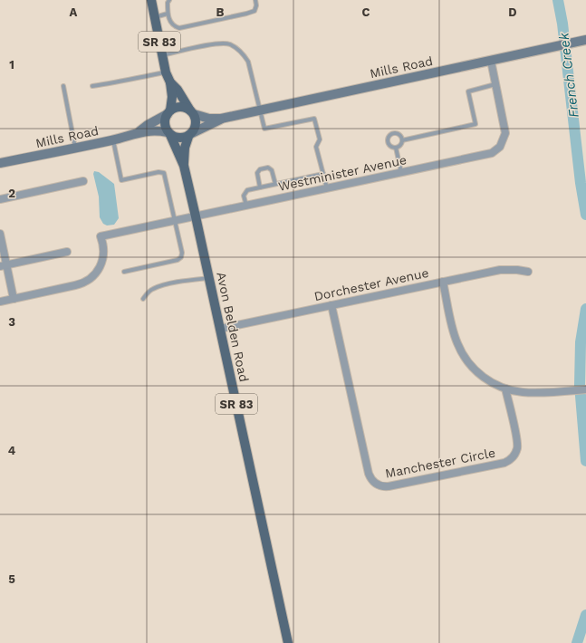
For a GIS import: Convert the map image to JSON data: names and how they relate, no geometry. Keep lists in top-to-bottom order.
{
  "streets": {
    "main road": ["SR 83", "Avon Belden Road"],
    "street": [
      "Mills Road",
      "Westminister Avenue",
      "Dorchester Avenue",
      "Manchester Circle"
    ]
  },
  "crossings": [
    ["SR 83", "Mills Road"],
    ["SR 83", "Avon Belden Road"],
    ["Mills Road", "Westminister Avenue"],
    ["Mills Road", "Avon Belden Road"],
    ["Westminister Avenue", "Avon Belden Road"],
    ["Dorchester Avenue", "Avon Belden Road"],
    ["Dorchester Avenue", "Manchester Circle"]
  ],
  "water": ["French Creek"],
  "grid": {
    "columns": [
      "A",
      "B",
      "C",
      "D"
    ],
    "rows": [
      "1",
      "2",
      "3",
      "4",
      "5"
    ]
  }
}
